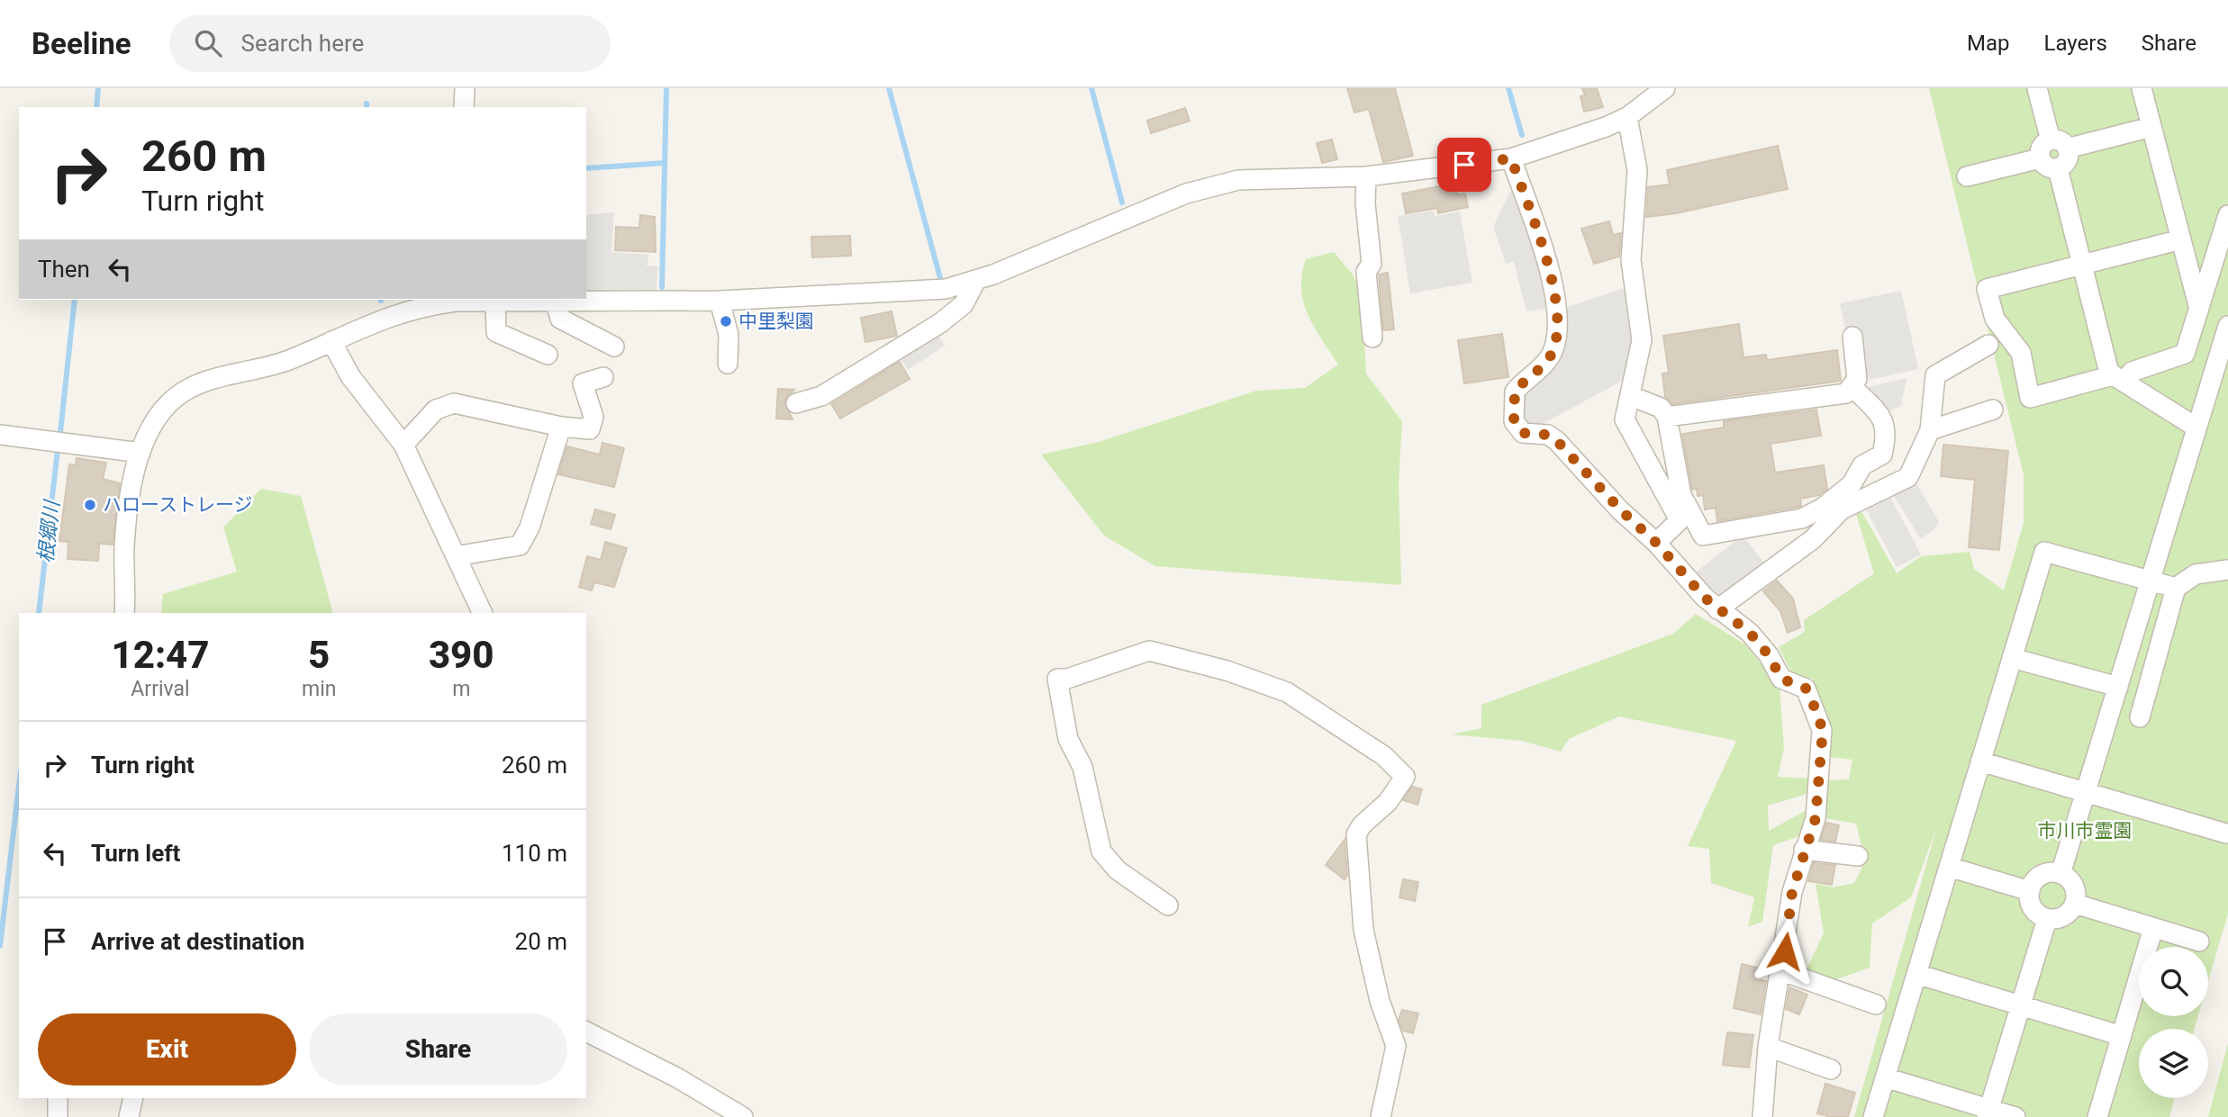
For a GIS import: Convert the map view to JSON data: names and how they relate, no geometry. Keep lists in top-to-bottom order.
{
  "water": ["根郷川"],
  "parks": ["市川市霊園"],
  "places": ["中里梨園", "ハローストレージ"],
  "page": {
    "header": "Beeline",
    "search": "Search here",
    "nav": ["Map", "Layers", "Share"],
    "turn": ["260 m", "Turn right"],
    "then": "Then",
    "eta": [
      "12:47",
      "Arrival",
      "5",
      "min",
      "390",
      "m"
    ],
    "list": [
      {
        "name": "Turn right",
        "value": "260 m"
      },
      {
        "name": "Turn left",
        "value": "110 m"
      },
      {
        "name": "Arrive at destination",
        "value": "20 m"
      }
    ],
    "buttons": ["Exit", "Share"]
  }
}
